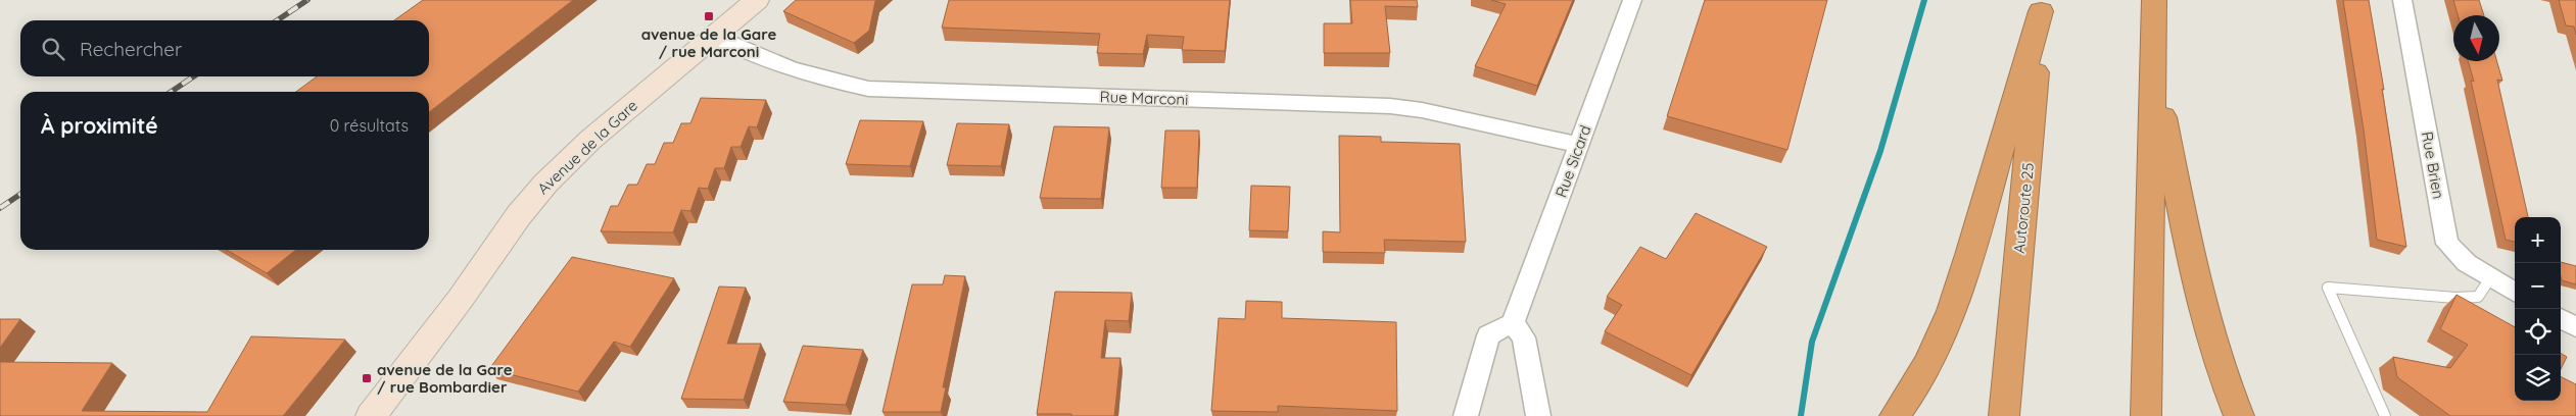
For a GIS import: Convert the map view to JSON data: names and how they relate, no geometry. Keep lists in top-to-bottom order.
{
  "streets": {
    "highway": ["Autoroute 25"],
    "street": [
      "Rue Marconi",
      "Avenue de la Gare",
      "Rue Sicard",
      "Rue Brien"
    ]
  },
  "crossings": [
    ["Rue Marconi", "Avenue de la Gare"],
    ["Rue Marconi", "Rue Sicard"]
  ],
  "places": {
    "transit": ["avenue de la Gare / rue Marconi", "avenue de la Gare / rue Bombardier"]
  },
  "north": "bottom",
  "page": {
    "search": "Rechercher",
    "heading": ["À proximité", "0 résultats"],
    "map_buttons": ["+", "−"]
  }
}
